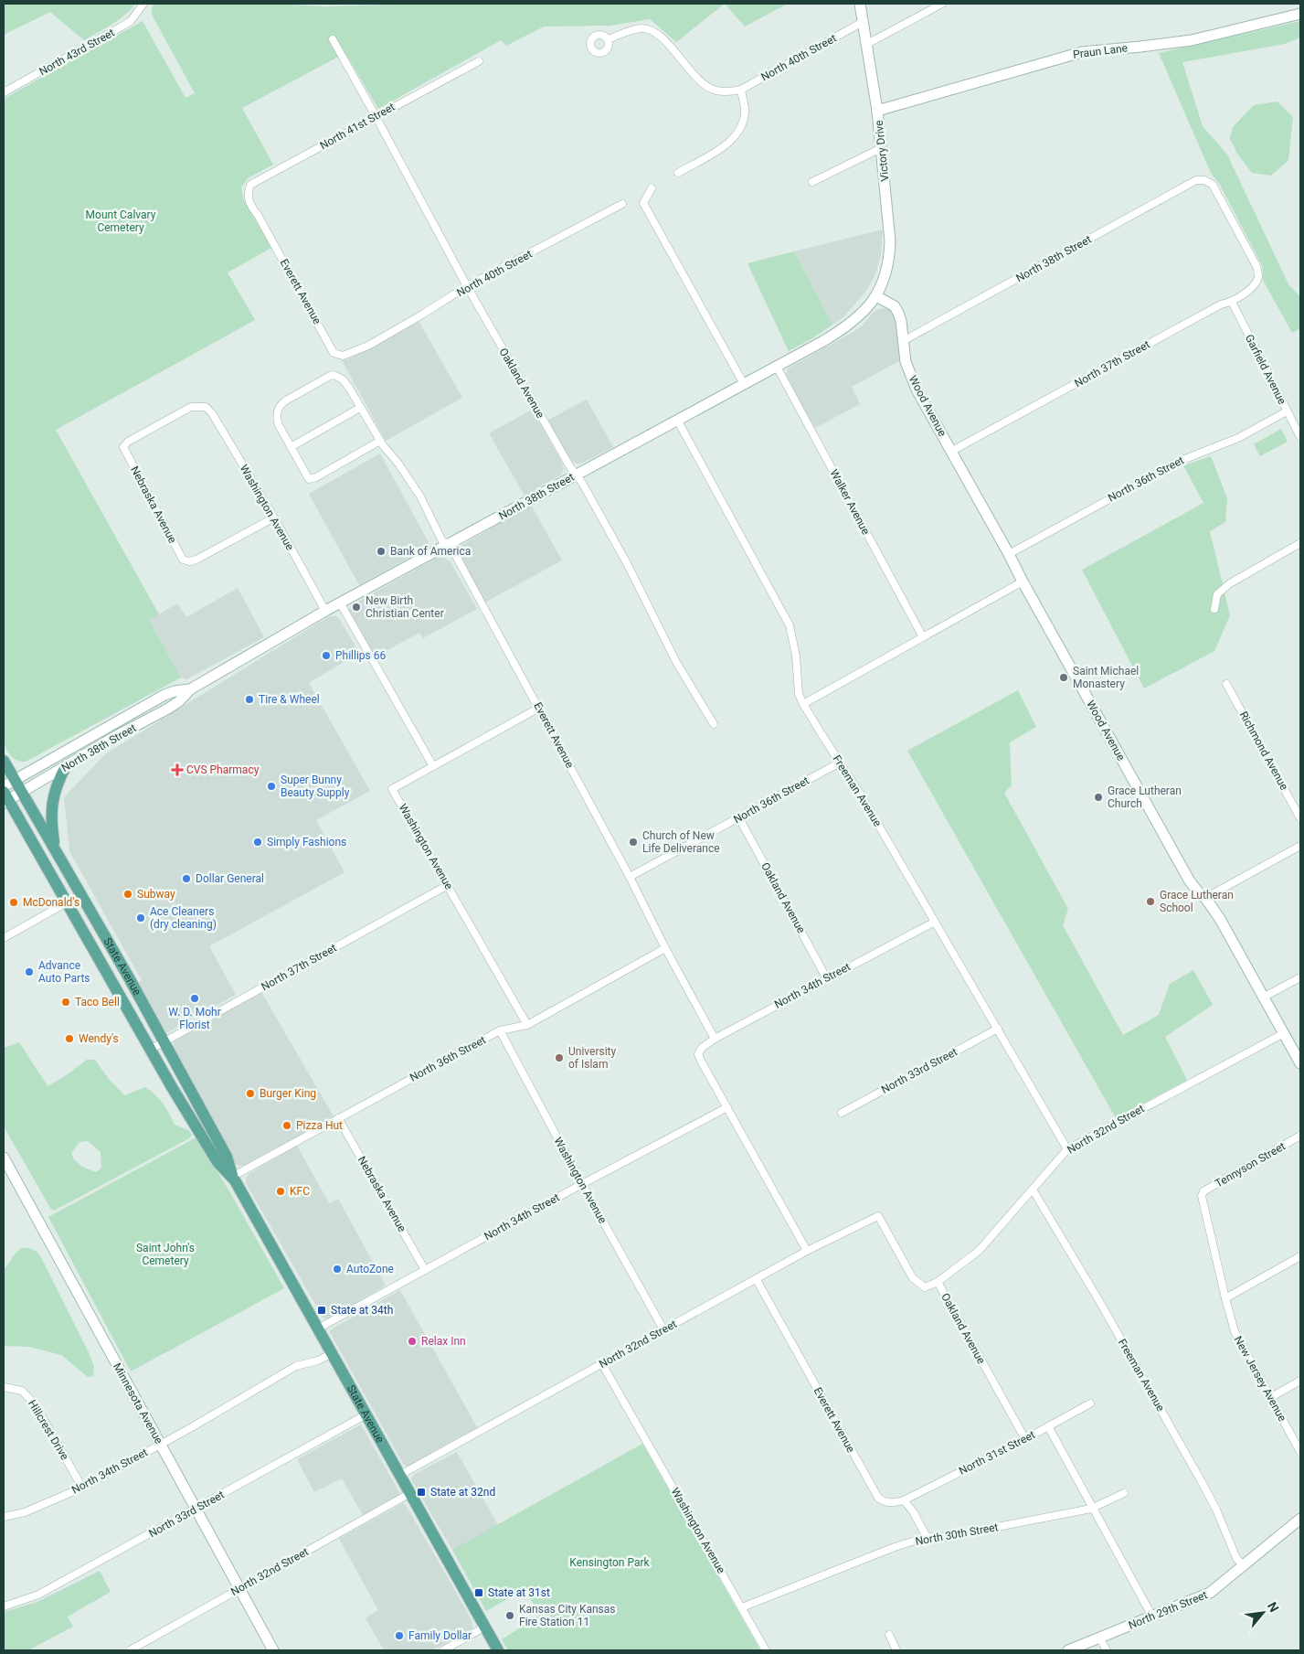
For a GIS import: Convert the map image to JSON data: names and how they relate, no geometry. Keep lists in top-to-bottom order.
{
  "streets": {
    "main road": [
      "Praun Lane",
      "Victory Drive",
      "North 38th Street",
      "Wood Avenue",
      "State Avenue",
      "Minnesota Avenue",
      "North 29th Street"
    ],
    "street": [
      "North 43rd Street",
      "North 40th Street",
      "North 41st Street",
      "Everett Avenue",
      "North 37th Street",
      "Garfield Avenue",
      "Oakland Avenue",
      "North 36th Street",
      "Walker Avenue",
      "Nebraska Avenue",
      "Washington Avenue",
      "Richmond Avenue",
      "Freeman Avenue",
      "North 34th Street",
      "North 33rd Street",
      "North 32nd Street",
      "Tennyson Street",
      "New Jersey Avenue",
      "Hillcrest Drive",
      "North 31st Street",
      "North 30th Street"
    ]
  },
  "crossings": [
    ["Praun Lane", "Victory Drive"],
    ["North 40th Street", "Victory Drive"],
    ["North 40th Street", "Everett Avenue"],
    ["North 40th Street", "Oakland Avenue"],
    ["North 41st Street", "Everett Avenue"],
    ["North 41st Street", "Oakland Avenue"],
    ["Victory Drive", "North 38th Street"],
    ["Victory Drive", "Wood Avenue"],
    ["North 38th Street", "Everett Avenue"],
    ["North 38th Street", "North 37th Street"],
    ["North 38th Street", "Oakland Avenue"],
    ["North 38th Street", "Wood Avenue"],
    ["North 38th Street", "Walker Avenue"],
    ["North 38th Street", "Washington Avenue"],
    ["North 38th Street", "Freeman Avenue"],
    ["North 38th Street", "State Avenue"],
    ["Everett Avenue", "North 36th Street"],
    ["Everett Avenue", "North 34th Street"],
    ["Everett Avenue", "North 32nd Street"],
    ["Everett Avenue", "North 31st Street"],
    ["North 37th Street", "Garfield Avenue"],
    ["North 37th Street", "Wood Avenue"],
    ["North 37th Street", "Washington Avenue"],
    ["North 37th Street", "State Avenue"],
    ["Garfield Avenue", "North 36th Street"],
    ["Oakland Avenue", "North 36th Street"],
    ["Oakland Avenue", "North 34th Street"],
    ["Oakland Avenue", "North 32nd Street"],
    ["Oakland Avenue", "North 31st Street"],
    ["Wood Avenue", "North 36th Street"],
    ["Wood Avenue", "North 32nd Street"],
    ["North 36th Street", "Nebraska Avenue"],
    ["North 36th Street", "Washington Avenue"],
    ["North 36th Street", "Freeman Avenue"],
    ["North 36th Street", "State Avenue"],
    ["Nebraska Avenue", "Washington Avenue"],
    ["Nebraska Avenue", "North 34th Street"],
    ["Washington Avenue", "North 34th Street"],
    ["Washington Avenue", "North 32nd Street"],
    ["Washington Avenue", "North 30th Street"],
    ["Freeman Avenue", "North 34th Street"],
    ["Freeman Avenue", "North 33rd Street"],
    ["Freeman Avenue", "North 32nd Street"],
    ["Freeman Avenue", "North 29th Street"],
    ["State Avenue", "North 34th Street"],
    ["State Avenue", "North 33rd Street"],
    ["State Avenue", "North 32nd Street"],
    ["North 34th Street", "Minnesota Avenue"],
    ["North 34th Street", "Hillcrest Drive"],
    ["North 33rd Street", "Minnesota Avenue"],
    ["North 32nd Street", "Minnesota Avenue"],
    ["Tennyson Street", "New Jersey Avenue"]
  ],
  "parks": ["Mount Calvary Cemetery", "Saint John's Cemetery", "Kensington Park"],
  "places": {
    "other": [
      "Bank of America",
      "New Birth Christian Center",
      "Phillips 66",
      "Saint Michael Monastery",
      "Tire & Wheel",
      "Super Bunny Beauty Supply",
      "Grace Lutheran Church",
      "Simply Fashions",
      "Church of New Life Deliverance",
      "Dollar General",
      "Subway",
      "Grace Lutheran School",
      "McDonald's",
      "Ace Cleaners (dry cleaning)",
      "Advance Auto Parts",
      "W. D. Mohr Florist",
      "Taco Bell",
      "Wendy's",
      "University of Islam",
      "Burger King",
      "Pizza Hut",
      "KFC",
      "AutoZone",
      "Relax Inn",
      "Kansas City Kansas Fire Station 11",
      "Family Dollar"
    ],
    "health": ["CVS Pharmacy"],
    "transit": ["State at 34th", "State at 32nd", "State at 31st"]
  },
  "north": "top right"
}
